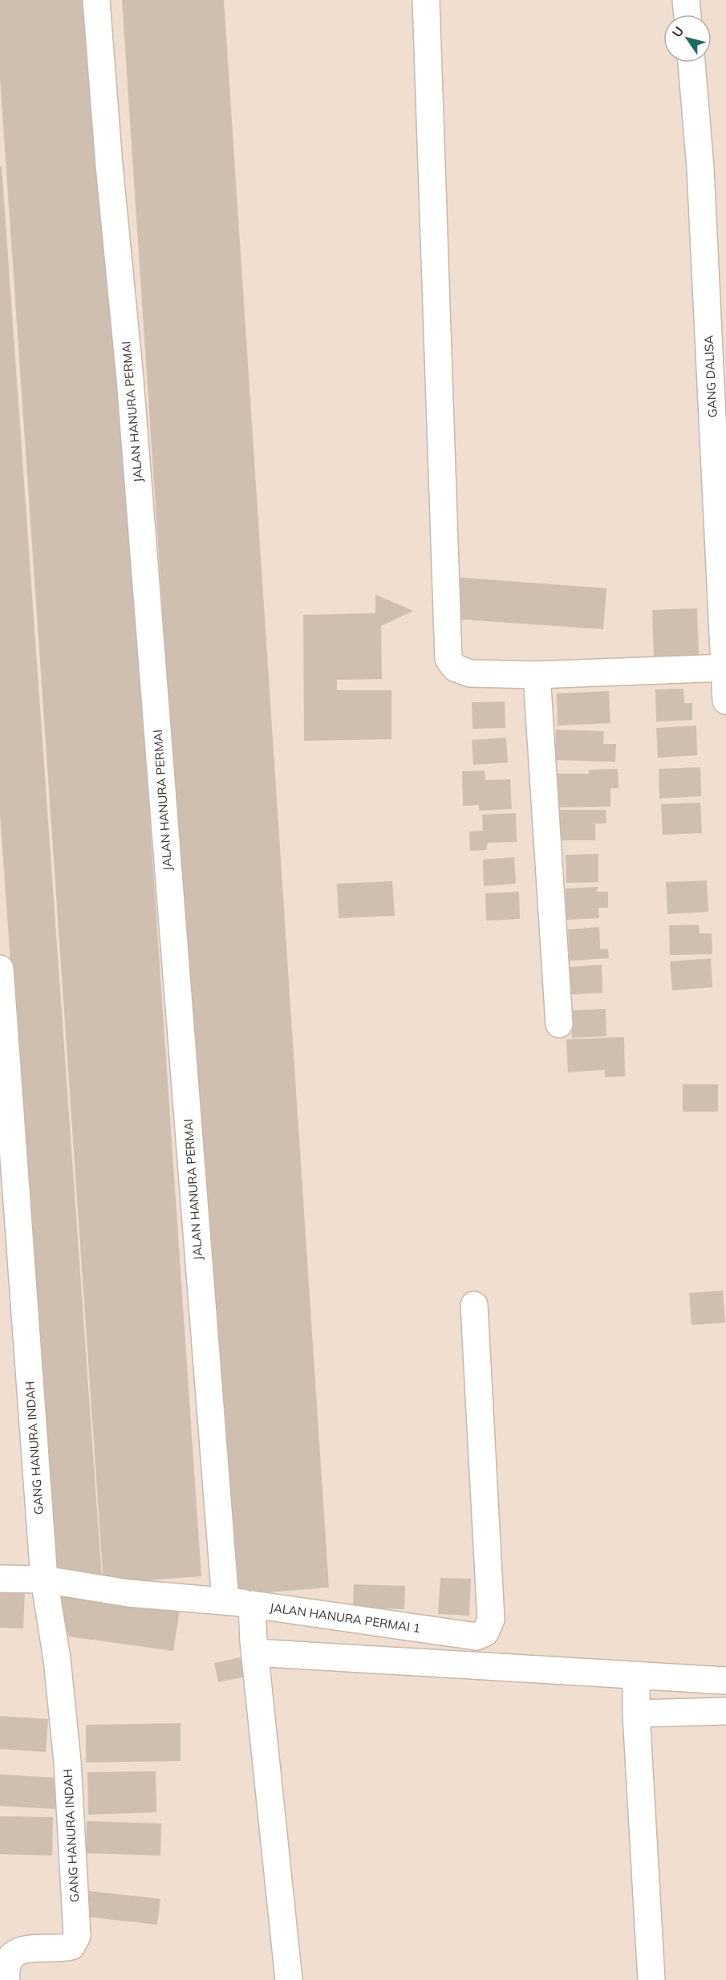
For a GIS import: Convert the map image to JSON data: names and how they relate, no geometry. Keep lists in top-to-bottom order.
{
  "streets": {
    "street": [
      "GANG DALISA",
      "JALAN HANURA PERMAI",
      "GANG HANURA INDAH",
      "JALAN HANURA PERMAI 1"
    ]
  },
  "north": "top left"
}
